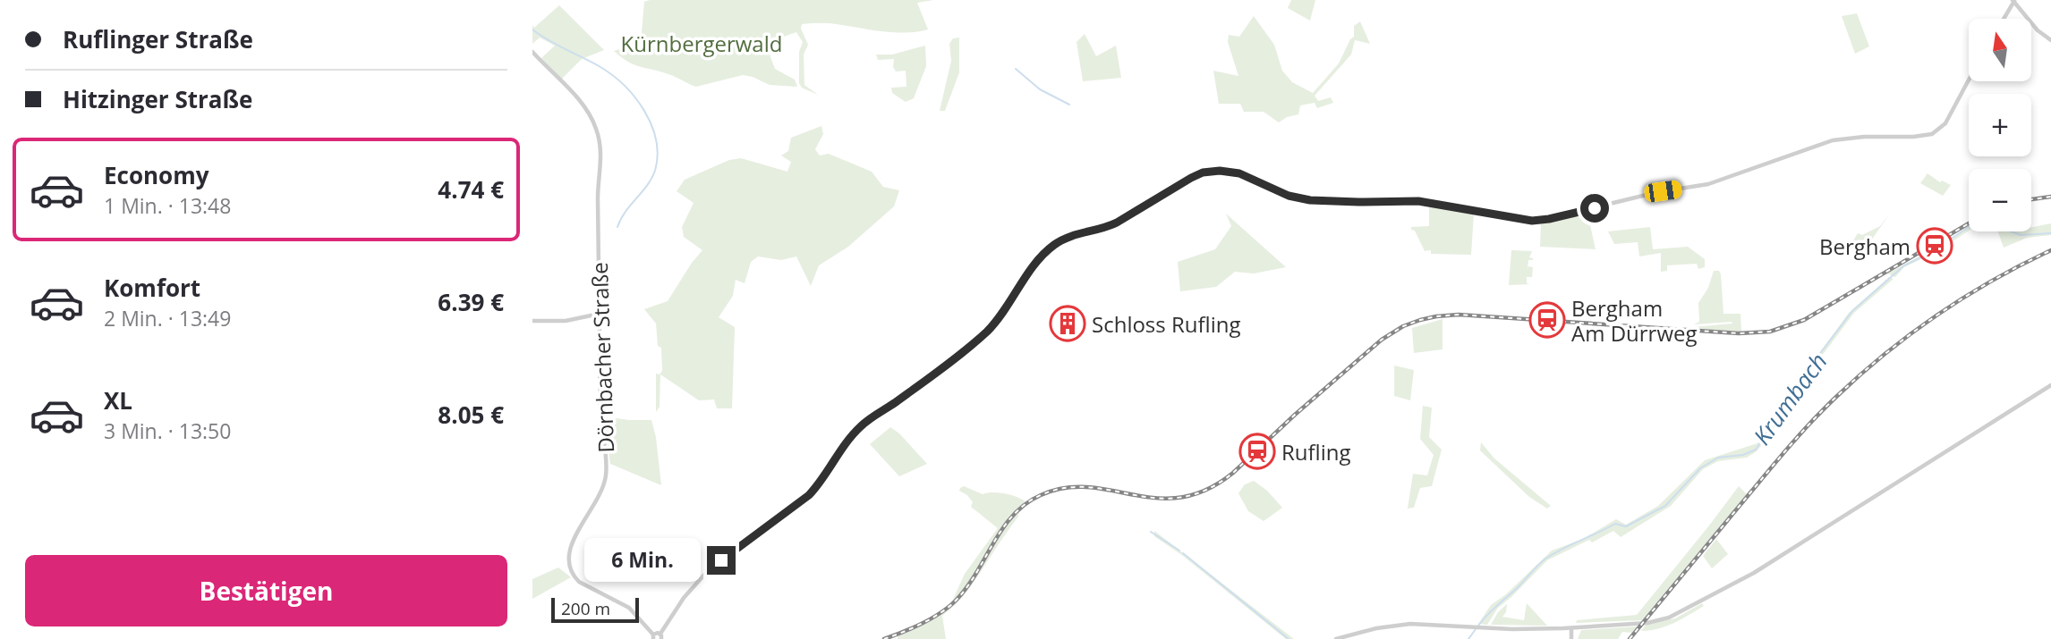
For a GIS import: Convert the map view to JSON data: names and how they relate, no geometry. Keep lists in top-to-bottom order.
{
  "streets": {
    "street": ["Dörnbacher Straße"]
  },
  "water": ["Krumbach"],
  "parks": ["Kürnbergerwald"],
  "places": {
    "station": ["Bergham", "Bergham Am Dürrweg", "Rufling"],
    "building": ["Schloss Rufling"]
  },
  "scale_bar": "200 m",
  "north": "top",
  "page": {
    "banner": ["Ruflinger Straße", "Hitzinger Straße"],
    "map_buttons": ["+", "−"],
    "list": [
      {
        "name": "Economy",
        "note": "1 Min. · 13:48",
        "value": "4.74 €"
      },
      {
        "name": "Komfort",
        "note": "2 Min. · 13:49",
        "value": "6.39 €"
      },
      {
        "name": "XL",
        "note": "3 Min. · 13:50",
        "value": "8.05 €"
      }
    ],
    "bubble": "6 Min.",
    "buttons": "Bestätigen",
    "scale": "200 m"
  }
}
